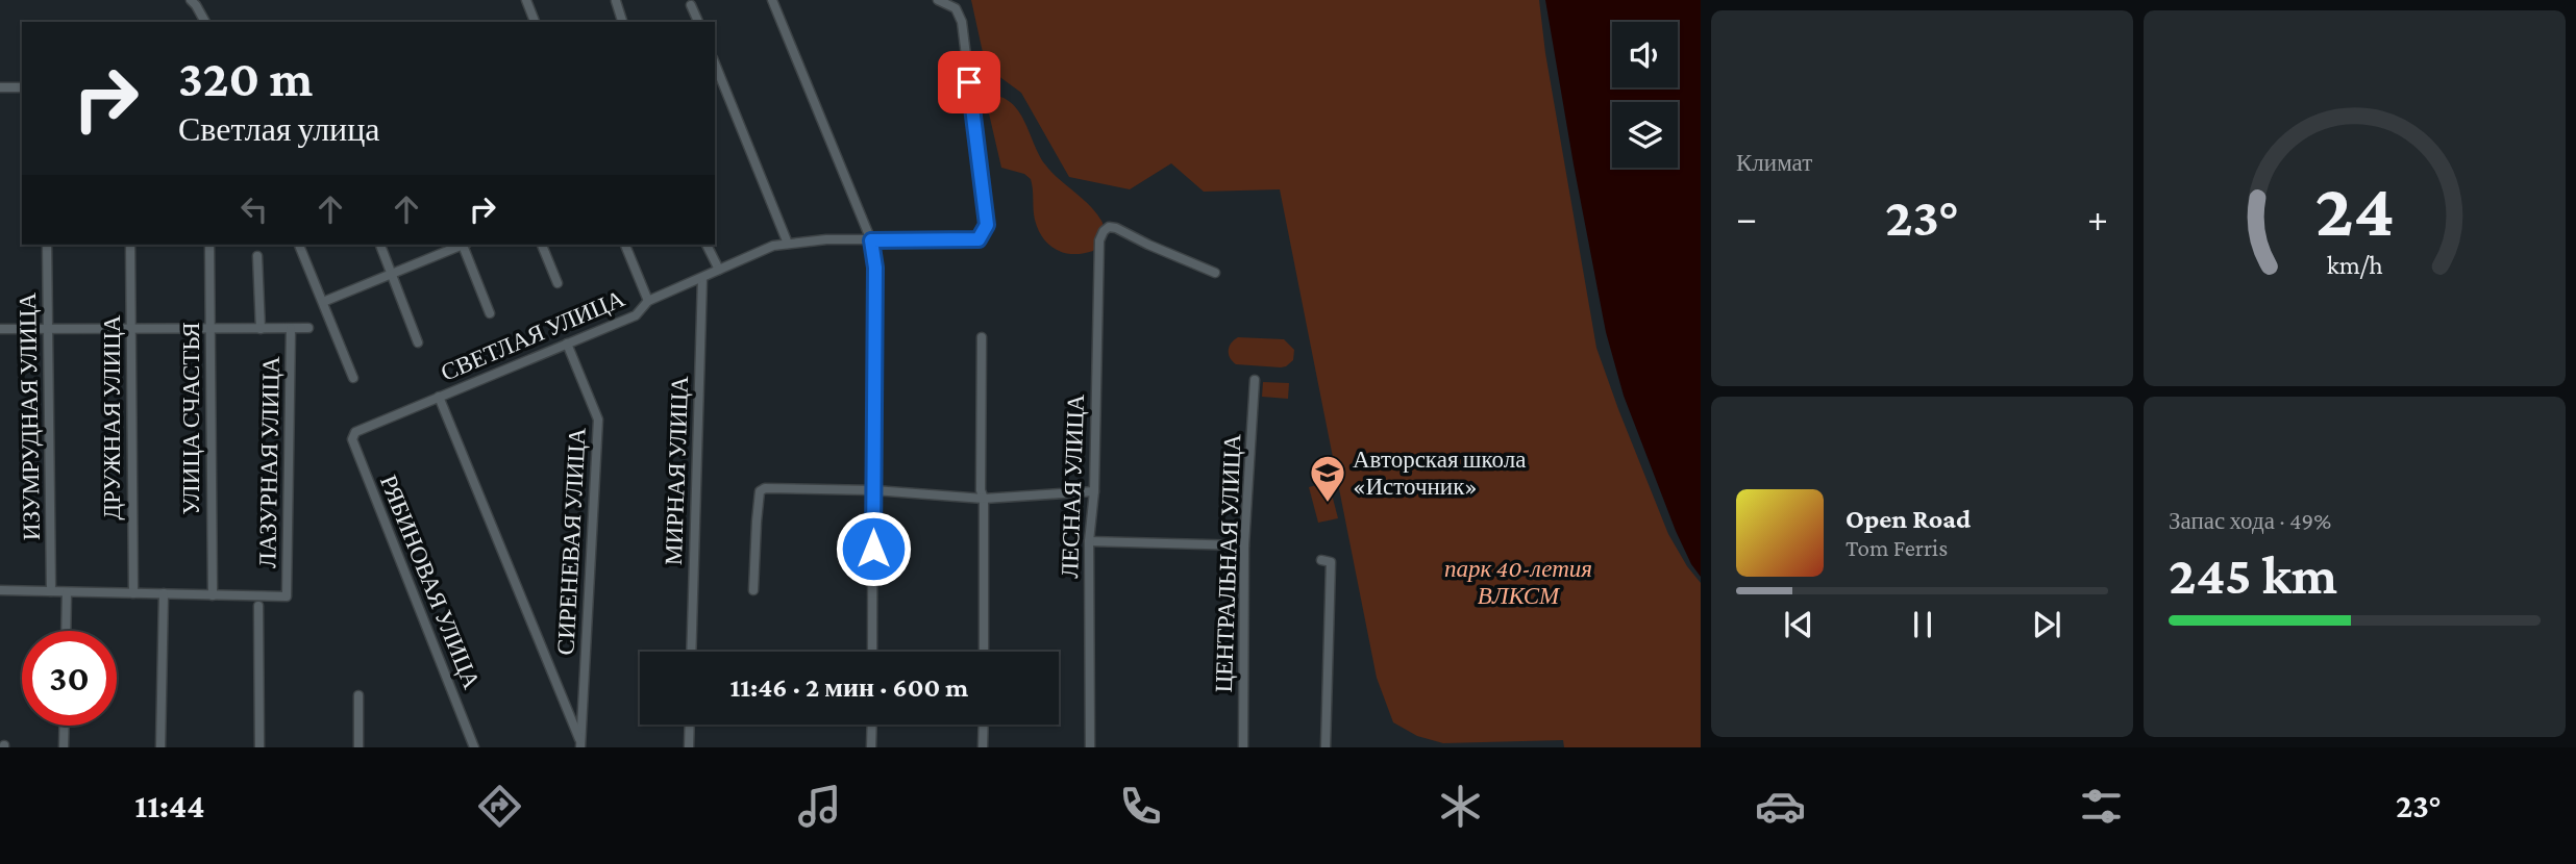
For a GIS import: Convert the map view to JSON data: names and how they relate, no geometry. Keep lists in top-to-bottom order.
{
  "streets": {
    "street": [
      "СВЕТЛАЯ УЛИЦА",
      "ИЗУМРУДНАЯ УЛИЦА",
      "ДРУЖНАЯ УЛИЦА",
      "УЛИЦА СЧАСТЬЯ",
      "ЛАЗУРНАЯ УЛИЦА",
      "МИРНАЯ УЛИЦА",
      "ЛЕСНАЯ УЛИЦА",
      "СИРЕНЕВАЯ УЛИЦА",
      "ЦЕНТРАЛЬНАЯ УЛИЦА",
      "РЯБИНОВАЯ УЛИЦА"
    ]
  },
  "crossings": [
    ["СВЕТЛАЯ УЛИЦА", "МИРНАЯ УЛИЦА"],
    ["СВЕТЛАЯ УЛИЦА", "СИРЕНЕВАЯ УЛИЦА"],
    ["СВЕТЛАЯ УЛИЦА", "РЯБИНОВАЯ УЛИЦА"],
    ["УЛИЦА СЧАСТЬЯ", "ЛАЗУРНАЯ УЛИЦА"]
  ],
  "parks": ["парк 40-летия ВЛКСМ"],
  "places": {
    "school or university": ["Авторская школа «Источник»"]
  },
  "page": {
    "tile": [
      "Климат",
      ["Запас хода · 49%", "245 km"]
    ],
    "turn": ["320 m", "Светлая улица"],
    "heat": ["−", "23°", "+"],
    "song": ["Open Road", "Tom Ferris"],
    "limit": "30",
    "trip": "11:46 · 2 мин · 600 m",
    "tabs": ["11:44", "23°"],
    "gauge": ["24", "km/h"]
  }
}
